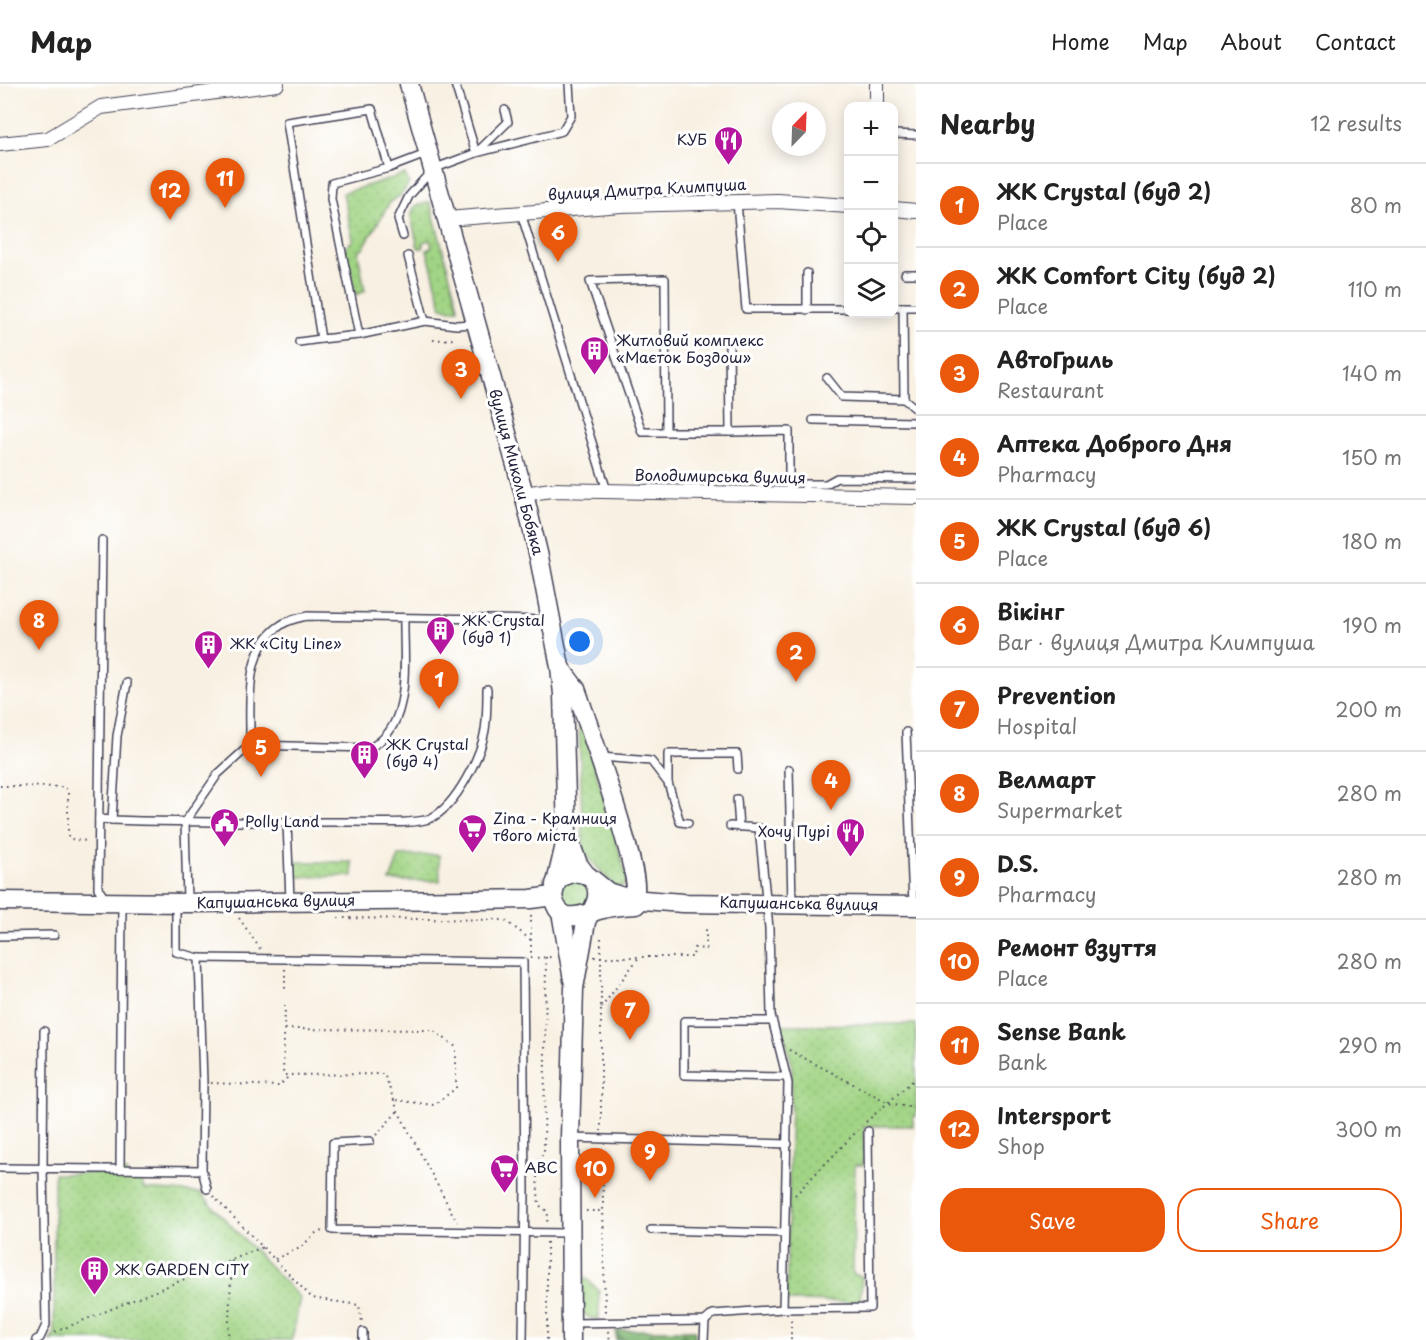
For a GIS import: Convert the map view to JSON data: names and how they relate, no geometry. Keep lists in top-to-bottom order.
{
  "streets": {
    "street": [
      "вулиця Дмитра Климпуша",
      "вулиця Миколи Бобяка",
      "Володимирська вулиця",
      "Капушанська вулиця"
    ]
  },
  "crossings": [
    ["вулиця Дмитра Климпуша", "вулиця Миколи Бобяка"],
    ["вулиця Миколи Бобяка", "Володимирська вулиця"],
    ["вулиця Миколи Бобяка", "Капушанська вулиця"]
  ],
  "places": {
    "restaurant": ["КУБ", "Хочу Пурі"],
    "building": [
      "Житловий комплекс «Маєток Боздош»",
      "ЖК Crystal (буд 1)",
      "ЖК «City Line»",
      "ЖК Crystal (буд 4)",
      "ЖК GARDEN CITY"
    ],
    "public building": ["Polly Land"],
    "supermarket": ["Zina - Крамниця твого міста", "ABC"]
  },
  "north": "top right",
  "page": {
    "header": "Map",
    "nav": [
      "Home",
      "Map",
      "About",
      "Contact"
    ],
    "heading": ["Nearby", "12 results"],
    "map_buttons": ["+", "−"],
    "pins": [
      "11",
      "12",
      "6",
      "3",
      "8",
      "2",
      "1",
      "5",
      "4",
      "7",
      "9",
      "10"
    ],
    "list": [
      {
        "mark": "1",
        "name": "ЖК Crystal (буд 2)",
        "note": "Place",
        "value": "80 m"
      },
      {
        "mark": "2",
        "name": "ЖК Comfort City (буд 2)",
        "note": "Place",
        "value": "110 m"
      },
      {
        "mark": "3",
        "name": "АвтоГриль",
        "note": "Restaurant",
        "value": "140 m"
      },
      {
        "mark": "4",
        "name": "Аптека Доброго Дня",
        "note": "Pharmacy",
        "value": "150 m"
      },
      {
        "mark": "5",
        "name": "ЖК Crystal (буд 6)",
        "note": "Place",
        "value": "180 m"
      },
      {
        "mark": "6",
        "name": "Вікінг",
        "note": "Bar · вулиця Дмитра Климпуша",
        "value": "190 m"
      },
      {
        "mark": "7",
        "name": "Prevention",
        "note": "Hospital",
        "value": "200 m"
      },
      {
        "mark": "8",
        "name": "Велмарт",
        "note": "Supermarket",
        "value": "280 m"
      },
      {
        "mark": "9",
        "name": "D.S.",
        "note": "Pharmacy",
        "value": "280 m"
      },
      {
        "mark": "10",
        "name": "Ремонт взуття",
        "note": "Place",
        "value": "280 m"
      },
      {
        "mark": "11",
        "name": "Sense Bank",
        "note": "Bank",
        "value": "290 m"
      },
      {
        "mark": "12",
        "name": "Intersport",
        "note": "Shop",
        "value": "300 m"
      }
    ],
    "buttons": ["Save", "Share"]
  }
}
